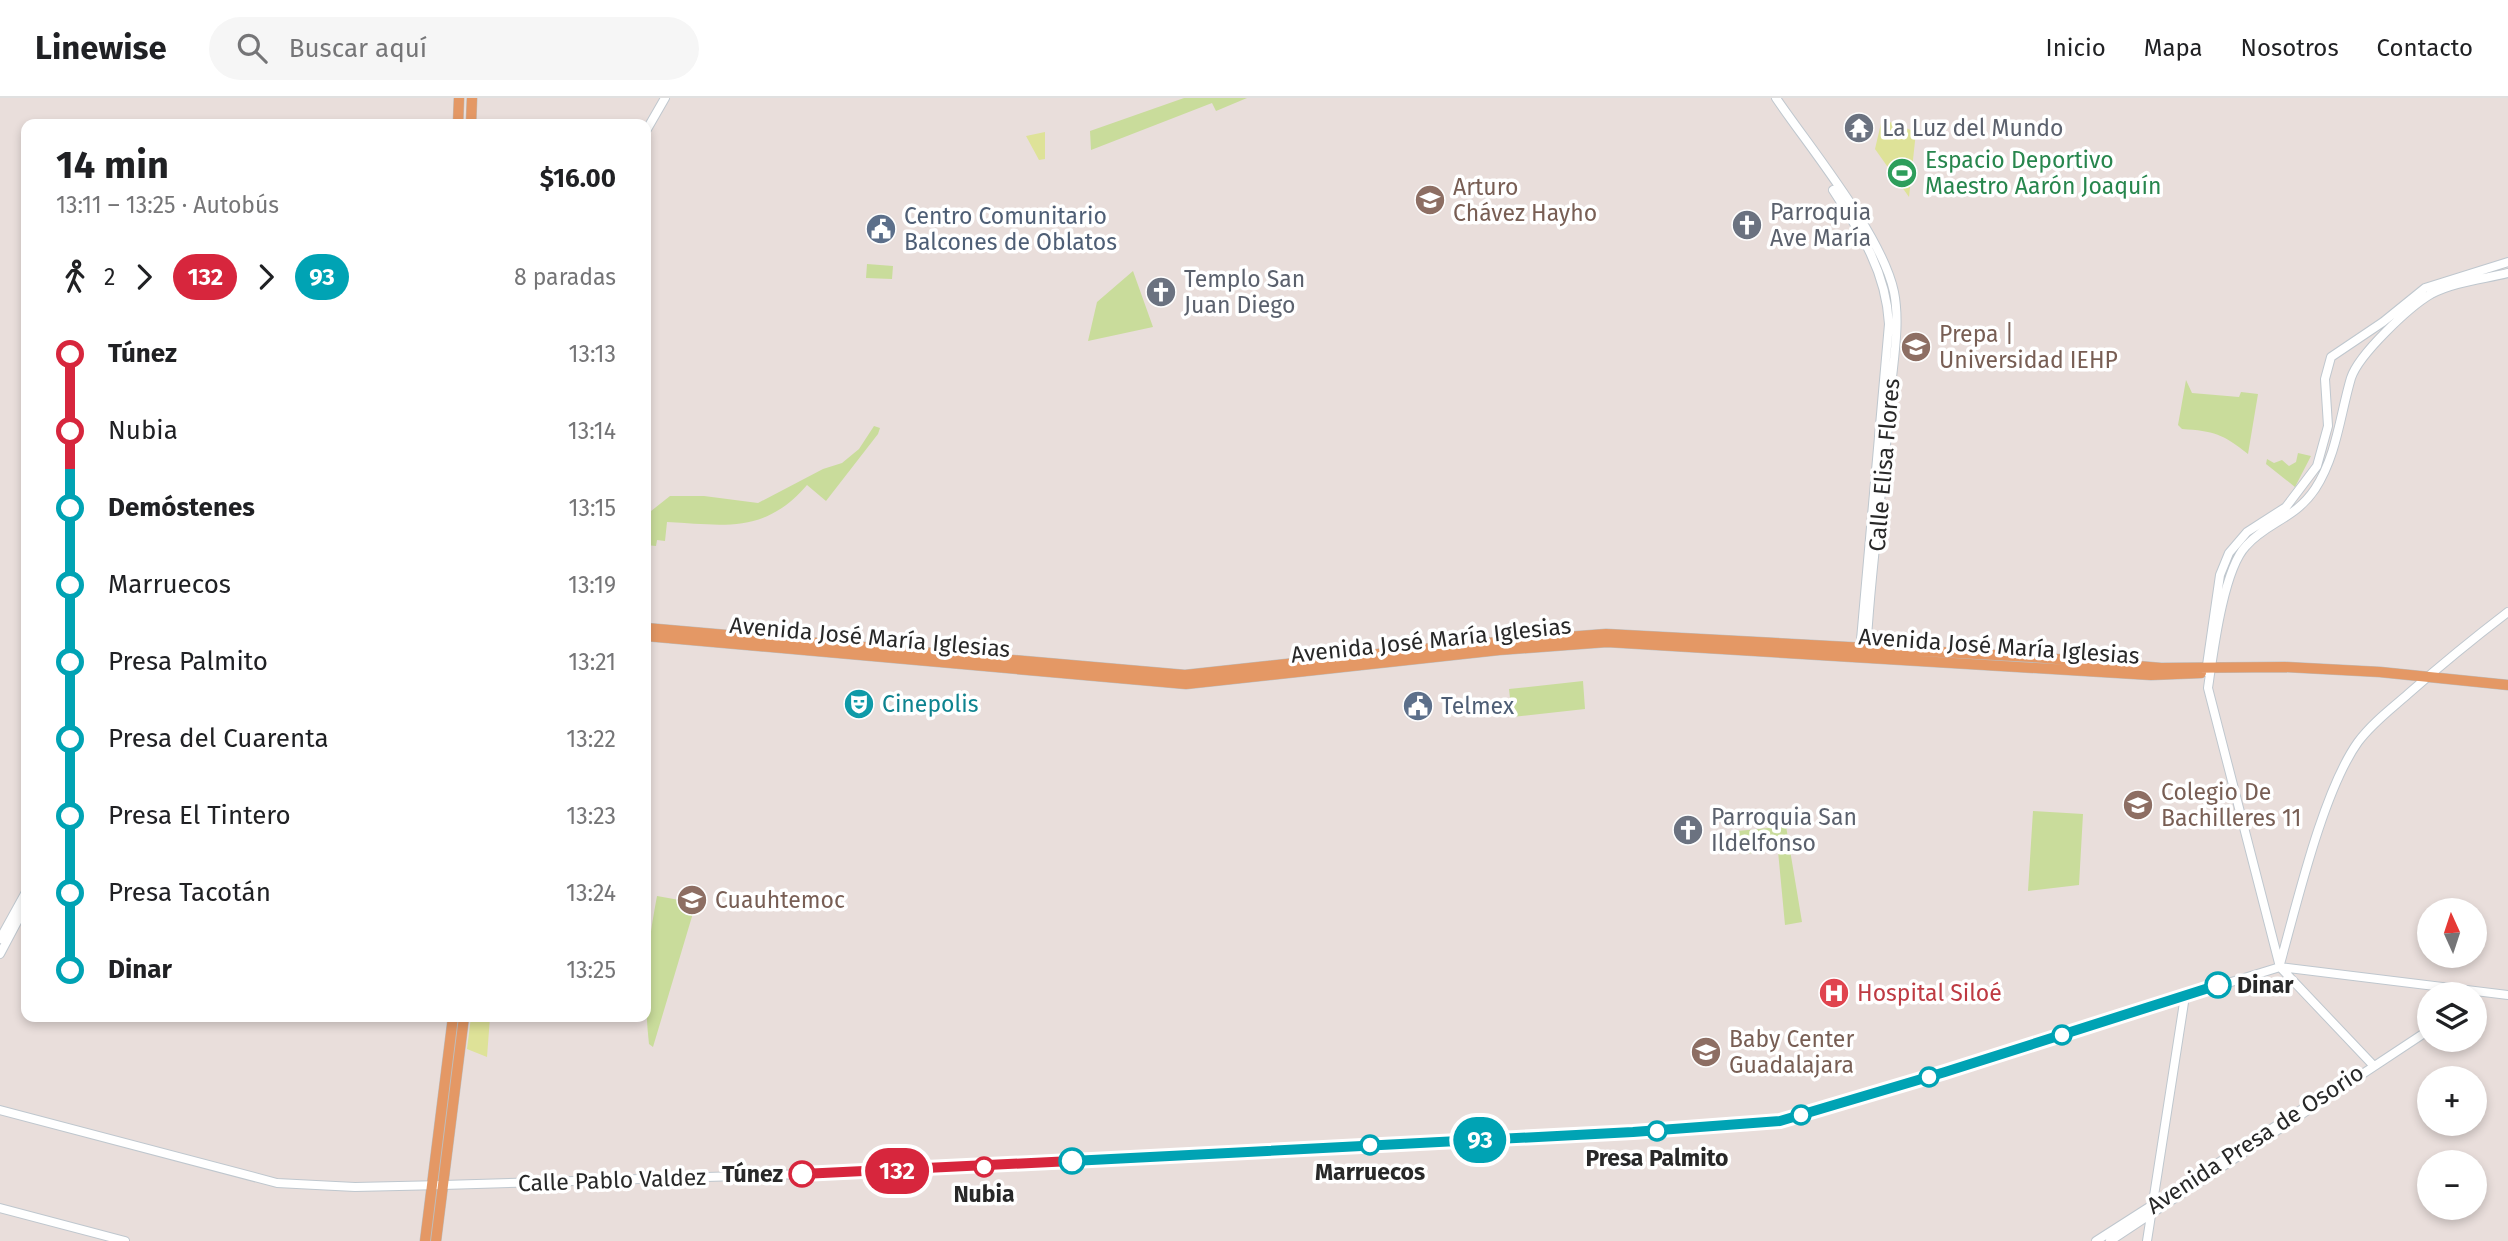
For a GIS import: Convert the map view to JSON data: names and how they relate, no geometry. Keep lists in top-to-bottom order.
{
  "streets": {
    "main road": ["Avenida José María Iglesias"],
    "street": ["Calle Elisa Flores", "Avenida Presa de Osorio", "Calle Pablo Valdez"]
  },
  "crossings": [
    ["Calle Elisa Flores", "Avenida José María Iglesias"]
  ],
  "places": {
    "temple": ["La Luz del Mundo"],
    "sports": ["Espacio Deportivo Maestro Aarón Joaquín"],
    "school or university": [
      "Arturo Chávez Hayho",
      "Prepa | Universidad IEHP",
      "Colegio De Bachilleres 11",
      "Cuauhtemoc",
      "Baby Center Guadalajara"
    ],
    "church": ["Parroquia Ave María", "Templo San Juan Diego", "Parroquia San Ildelfonso"],
    "public building": ["Centro Comunitario Balcones de Oblatos", "Telmex"],
    "theatre": ["Cinepolis"],
    "other": [
      "Dinar",
      "Presa Palmito",
      "Marruecos",
      "Nubia",
      "Túnez"
    ],
    "hospital": ["Hospital Siloé"]
  },
  "lines": ["bus line 93", "bus line 132"],
  "north": "top",
  "page": {
    "header": "Linewise",
    "search": "Buscar aquí",
    "nav": [
      "Inicio",
      "Mapa",
      "Nosotros",
      "Contacto"
    ],
    "on_map": ["132", "93"],
    "heading": ["14 min", "13:11 – 13:25 · Autobús", "$16.00"],
    "legs": [
      "2",
      "132",
      "93",
      "8 paradas"
    ],
    "list": [
      {
        "name": "Túnez",
        "value": "13:13"
      },
      {
        "name": "Nubia",
        "value": "13:14"
      },
      {
        "name": "Demóstenes",
        "value": "13:15"
      },
      {
        "name": "Marruecos",
        "value": "13:19"
      },
      {
        "name": "Presa Palmito",
        "value": "13:21"
      },
      {
        "name": "Presa del Cuarenta",
        "value": "13:22"
      },
      {
        "name": "Presa El Tintero",
        "value": "13:23"
      },
      {
        "name": "Presa Tacotán",
        "value": "13:24"
      },
      {
        "name": "Dinar",
        "value": "13:25"
      }
    ],
    "map_buttons": ["+", "−"]
  }
}
